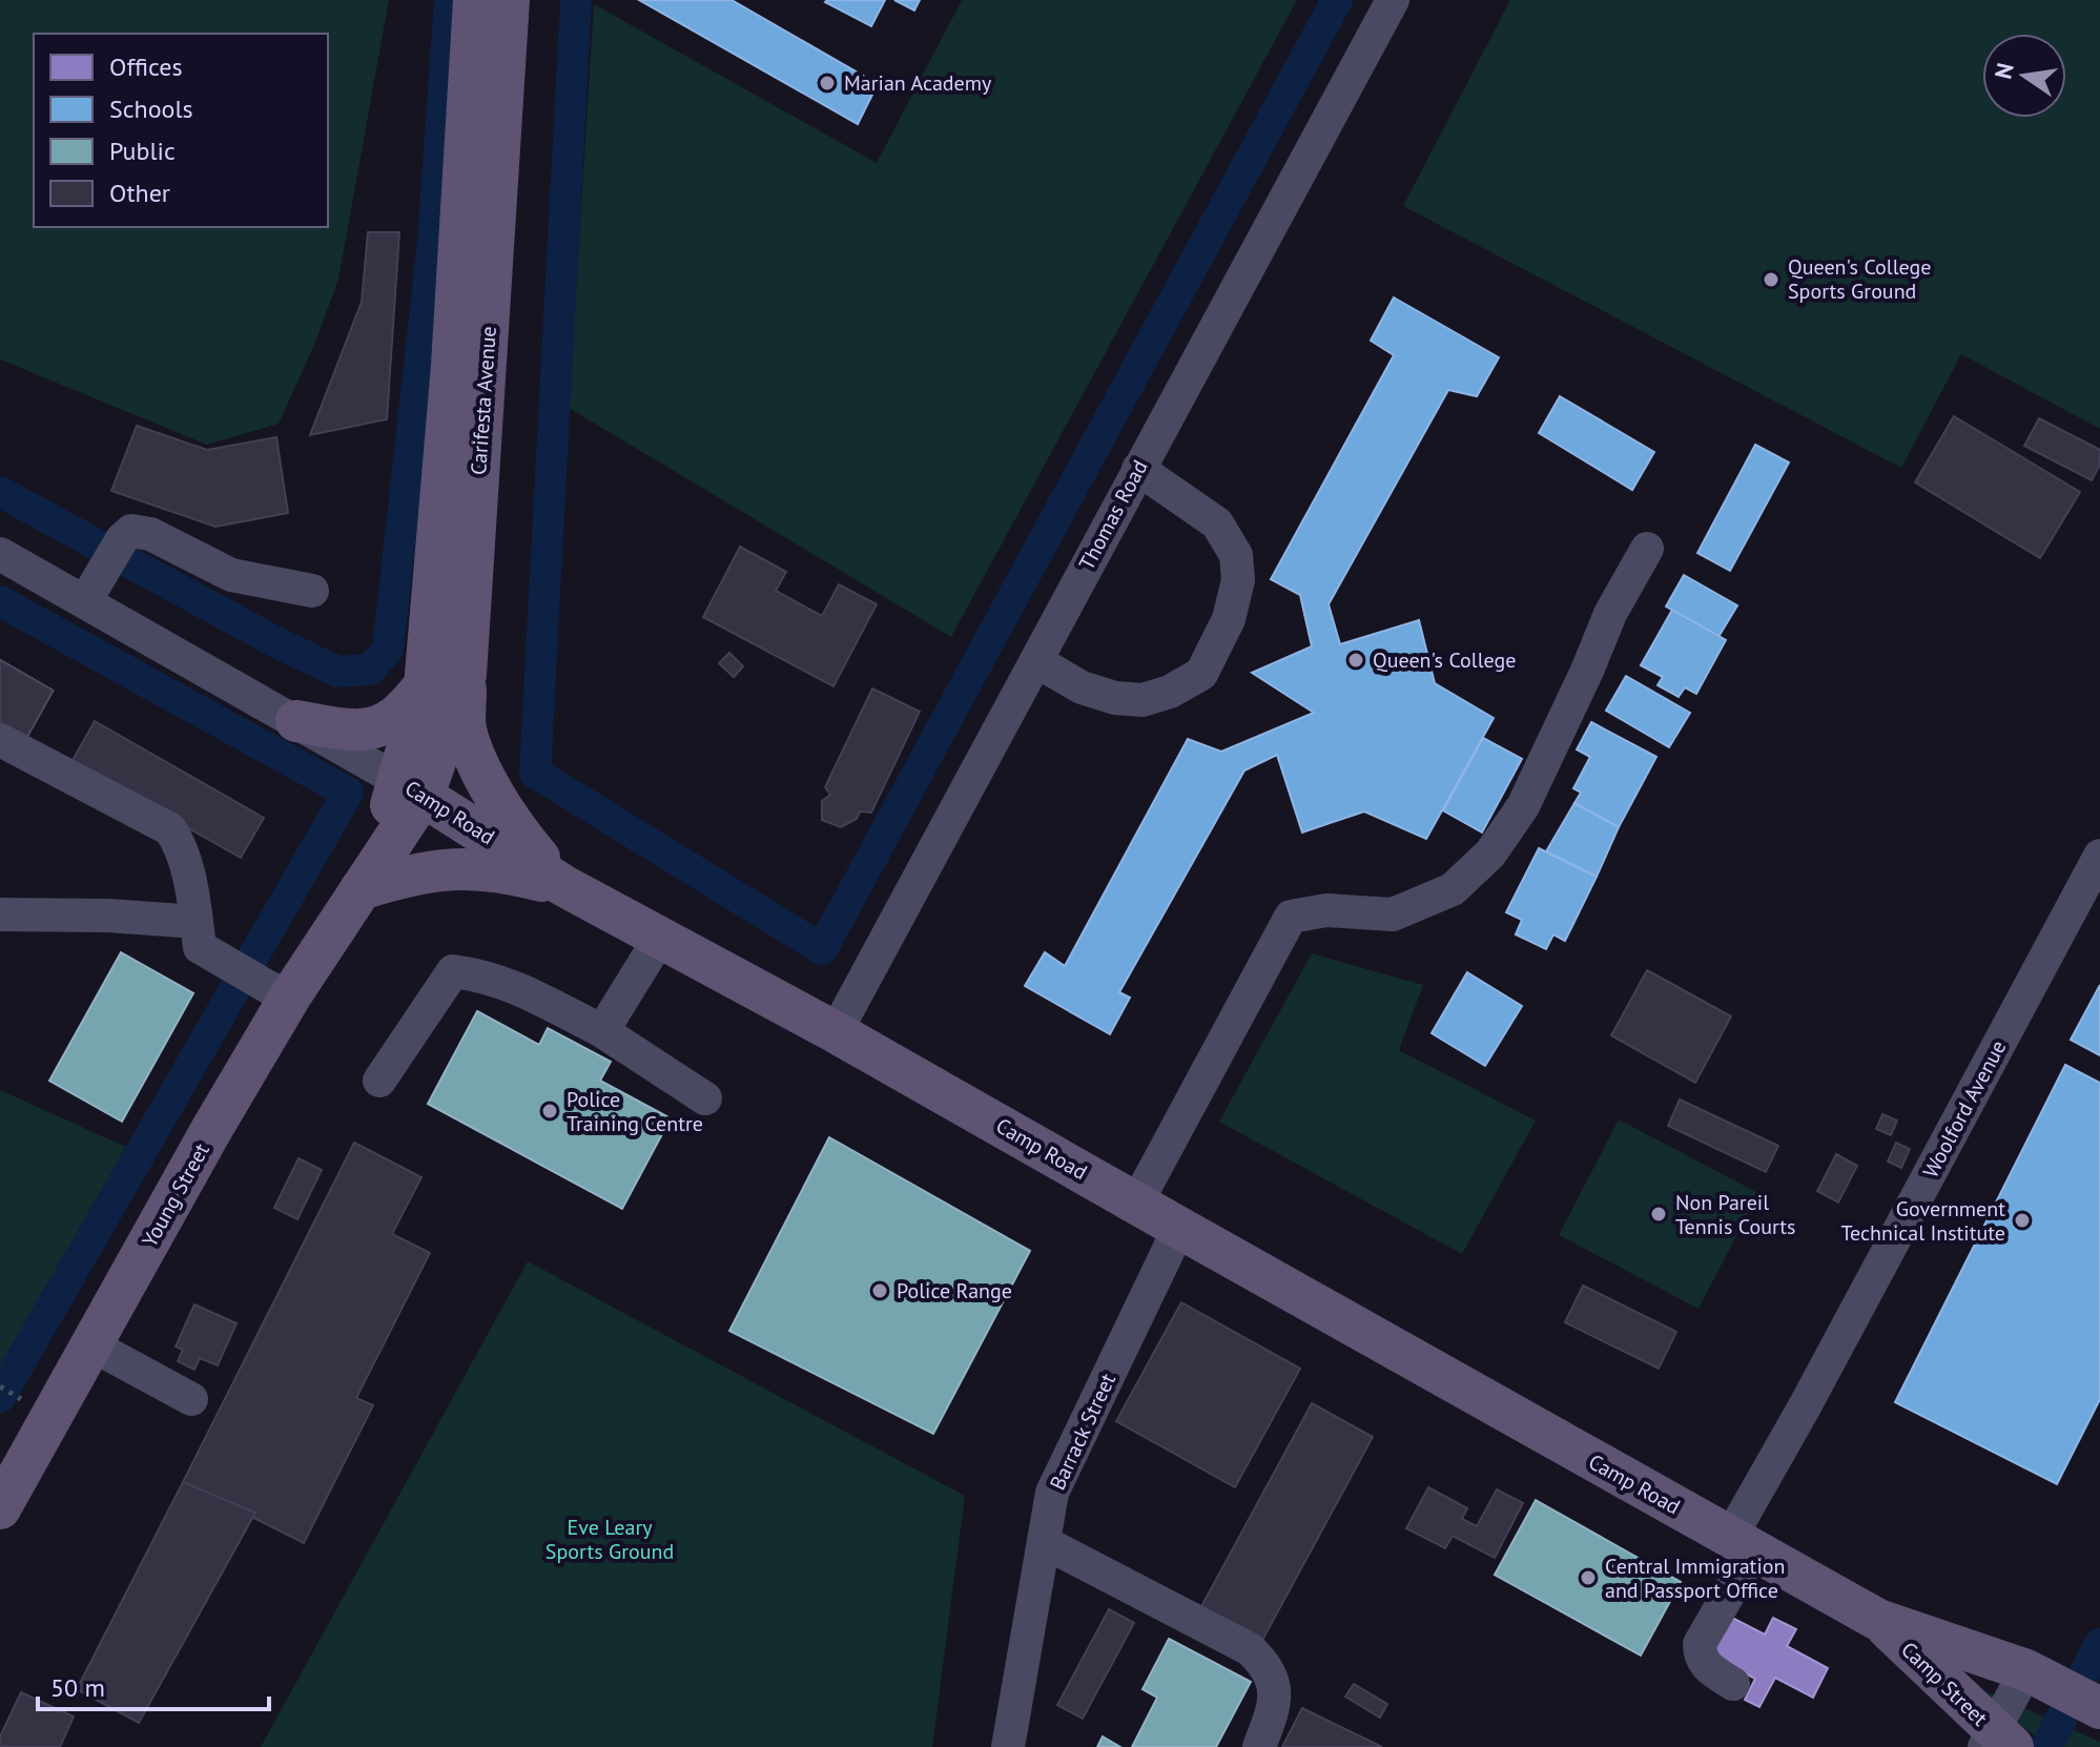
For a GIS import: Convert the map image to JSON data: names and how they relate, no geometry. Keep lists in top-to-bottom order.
{
  "streets": {
    "main road": [
      "Carifesta Avenue",
      "Camp Road",
      "Young Street",
      "Camp Street"
    ],
    "street": ["Thomas Road", "Woolford Avenue", "Barrack Street"]
  },
  "crossings": [
    ["Carifesta Avenue", "Camp Road"],
    ["Carifesta Avenue", "Young Street"],
    ["Thomas Road", "Camp Road"],
    ["Camp Road", "Woolford Avenue"],
    ["Camp Road", "Young Street"],
    ["Camp Road", "Barrack Street"],
    ["Camp Road", "Camp Street"]
  ],
  "parks": ["Eve Leary Sports Ground"],
  "places": [
    "Marian Academy",
    "Queen's College Sports Ground",
    "Queen's College",
    "Police Training Centre",
    "Non Pareil Tennis Courts",
    "Government Technical Institute",
    "Police Range",
    "Central Immigration and Passport Office"
  ],
  "legend": [
    "Offices",
    "Schools",
    "Public",
    "Other"
  ],
  "scale_bar": "50 m",
  "north": "left"
}
